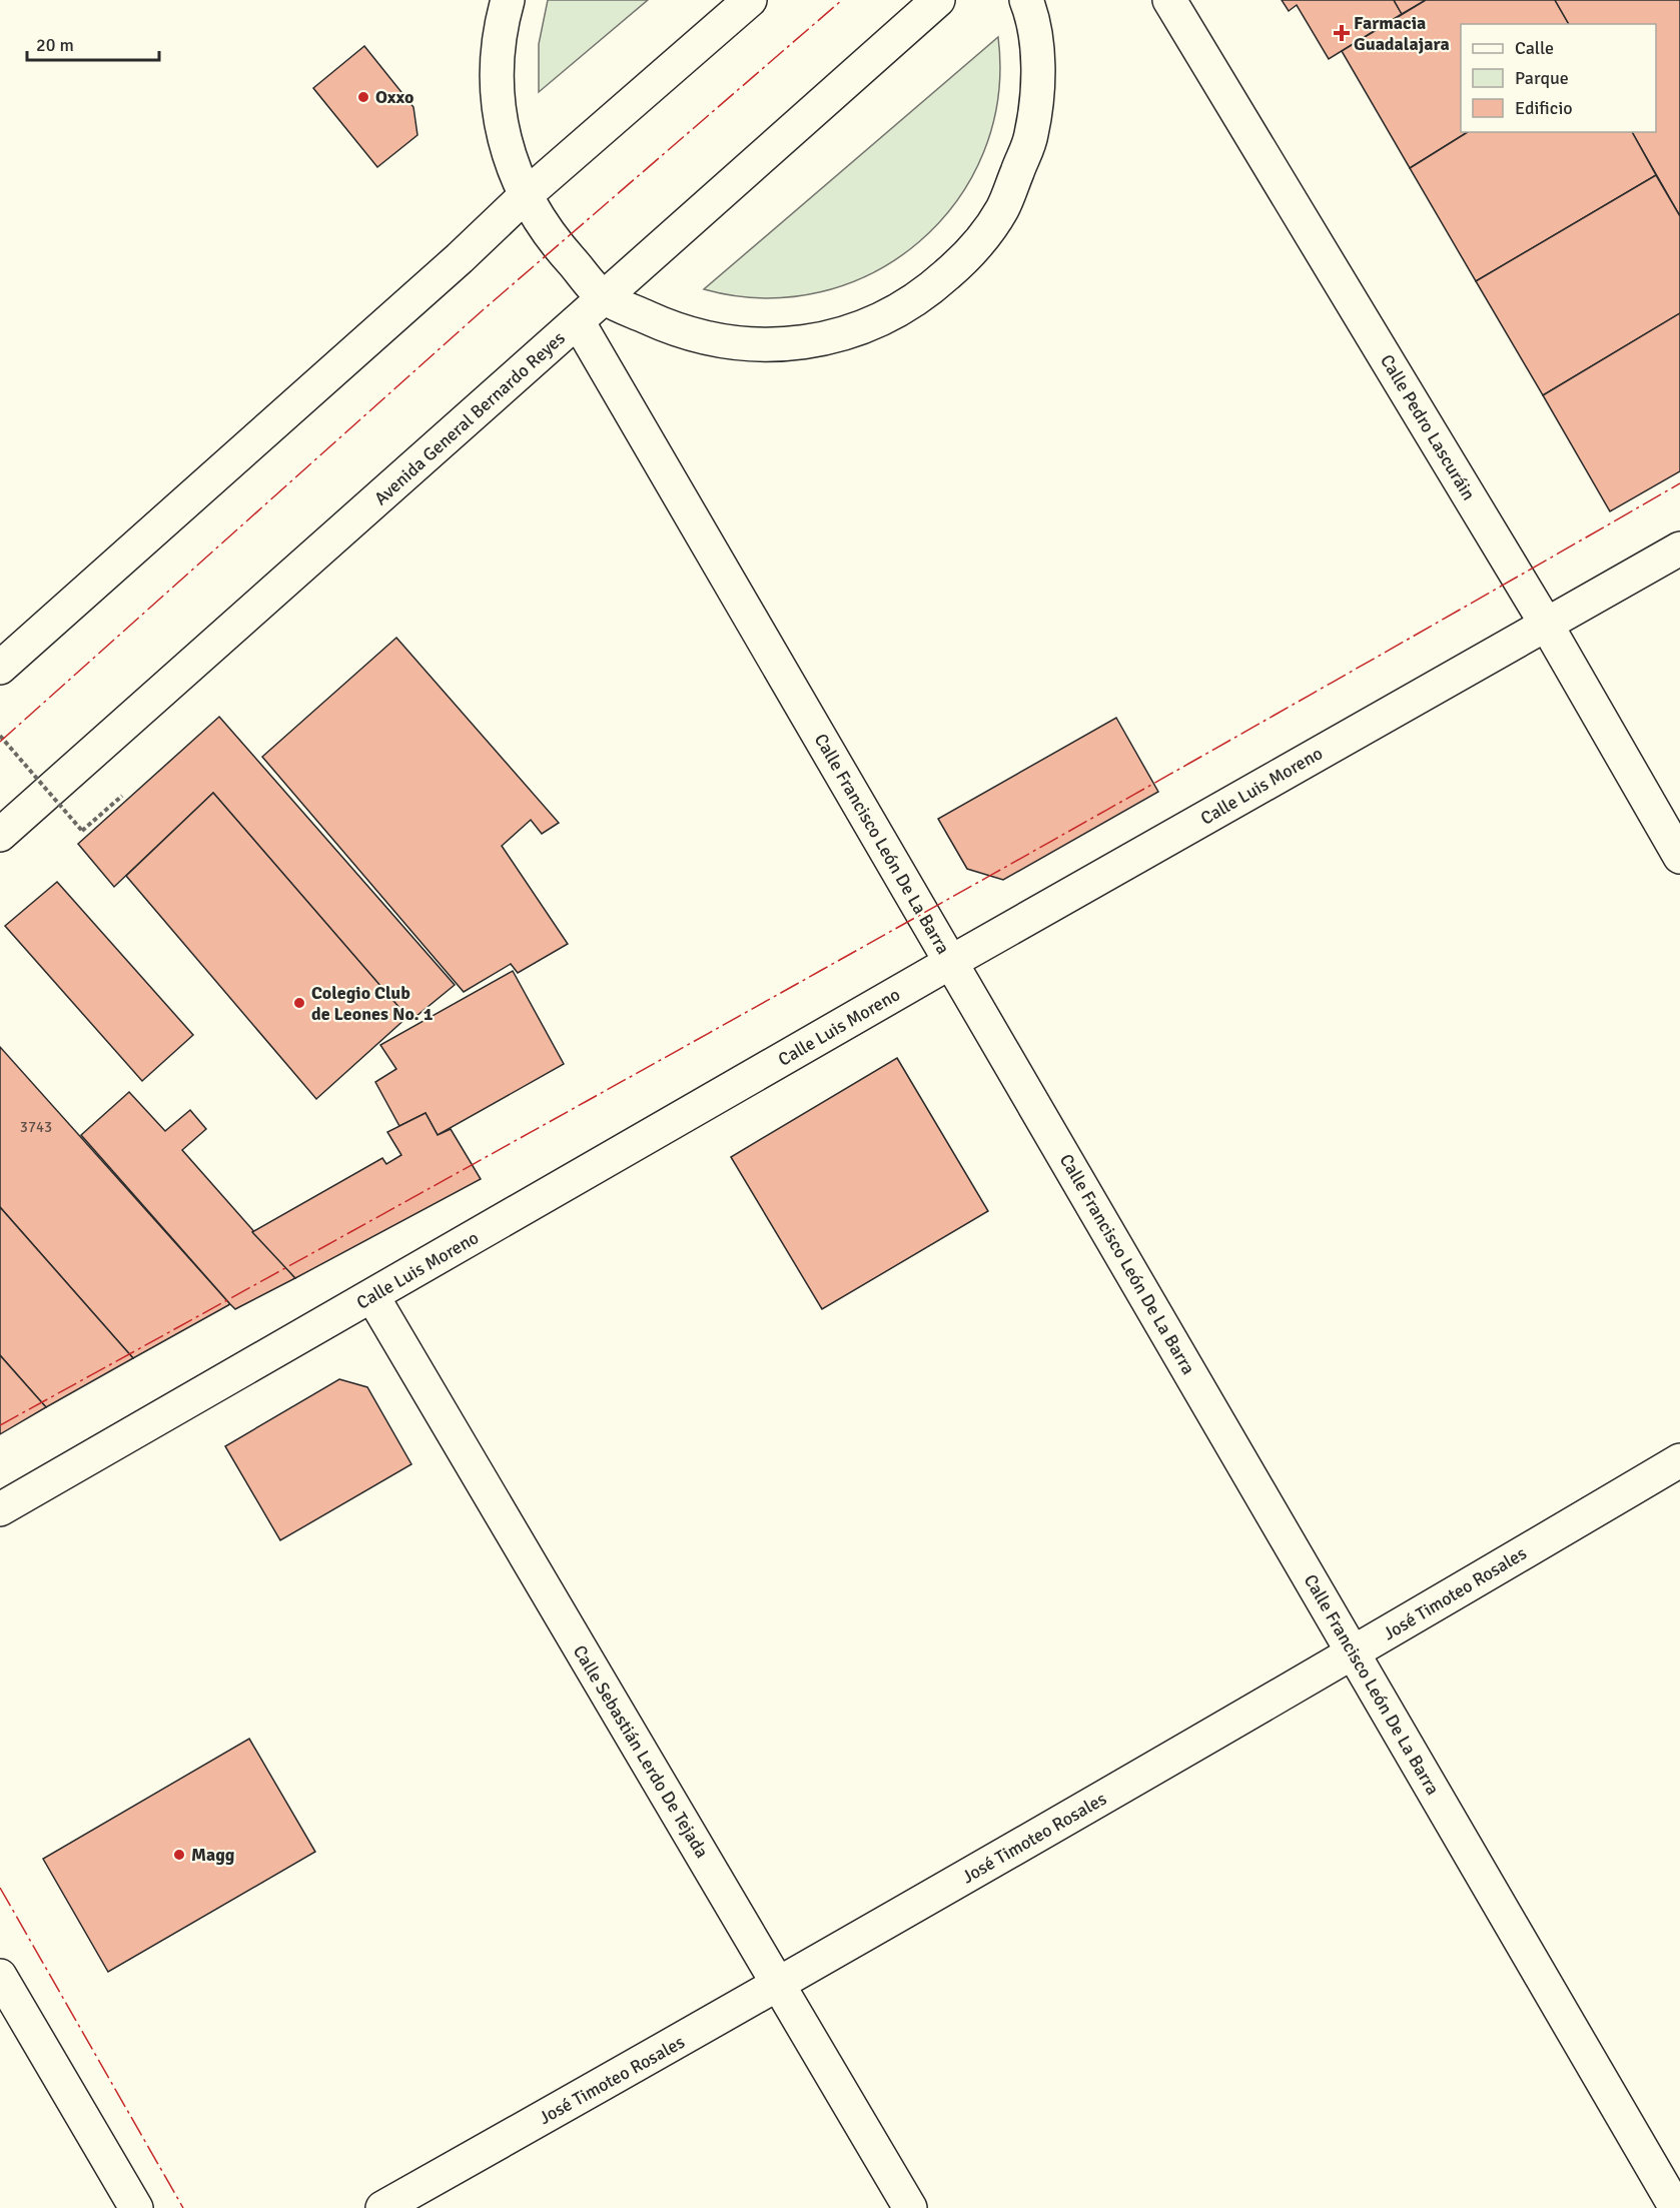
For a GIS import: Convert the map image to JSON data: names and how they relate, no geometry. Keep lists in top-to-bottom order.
{
  "streets": {
    "street": [
      "Avenida General Bernardo Reyes",
      "Calle Pedro Lascuráin",
      "Calle Luis Moreno",
      "Calle Francisco León De La Barra",
      "José Timoteo Rosales",
      "Calle Sebastián Lerdo De Tejada"
    ]
  },
  "crossings": [
    ["Avenida General Bernardo Reyes", "Calle Francisco León De La Barra"],
    ["Calle Pedro Lascuráin", "Calle Luis Moreno"],
    ["Calle Luis Moreno", "Calle Francisco León De La Barra"],
    ["Calle Luis Moreno", "Calle Sebastián Lerdo De Tejada"],
    ["Calle Francisco León De La Barra", "José Timoteo Rosales"],
    ["José Timoteo Rosales", "Calle Sebastián Lerdo De Tejada"]
  ],
  "places": {
    "health": ["Farmacia Guadalajara"],
    "other": ["Oxxo", "Colegio Club de Leones No. 1", "Magg"]
  },
  "house_numbers": ["3743"],
  "legend": ["Calle", "Parque", "Edificio"],
  "scale_bar": "20 m"
}
